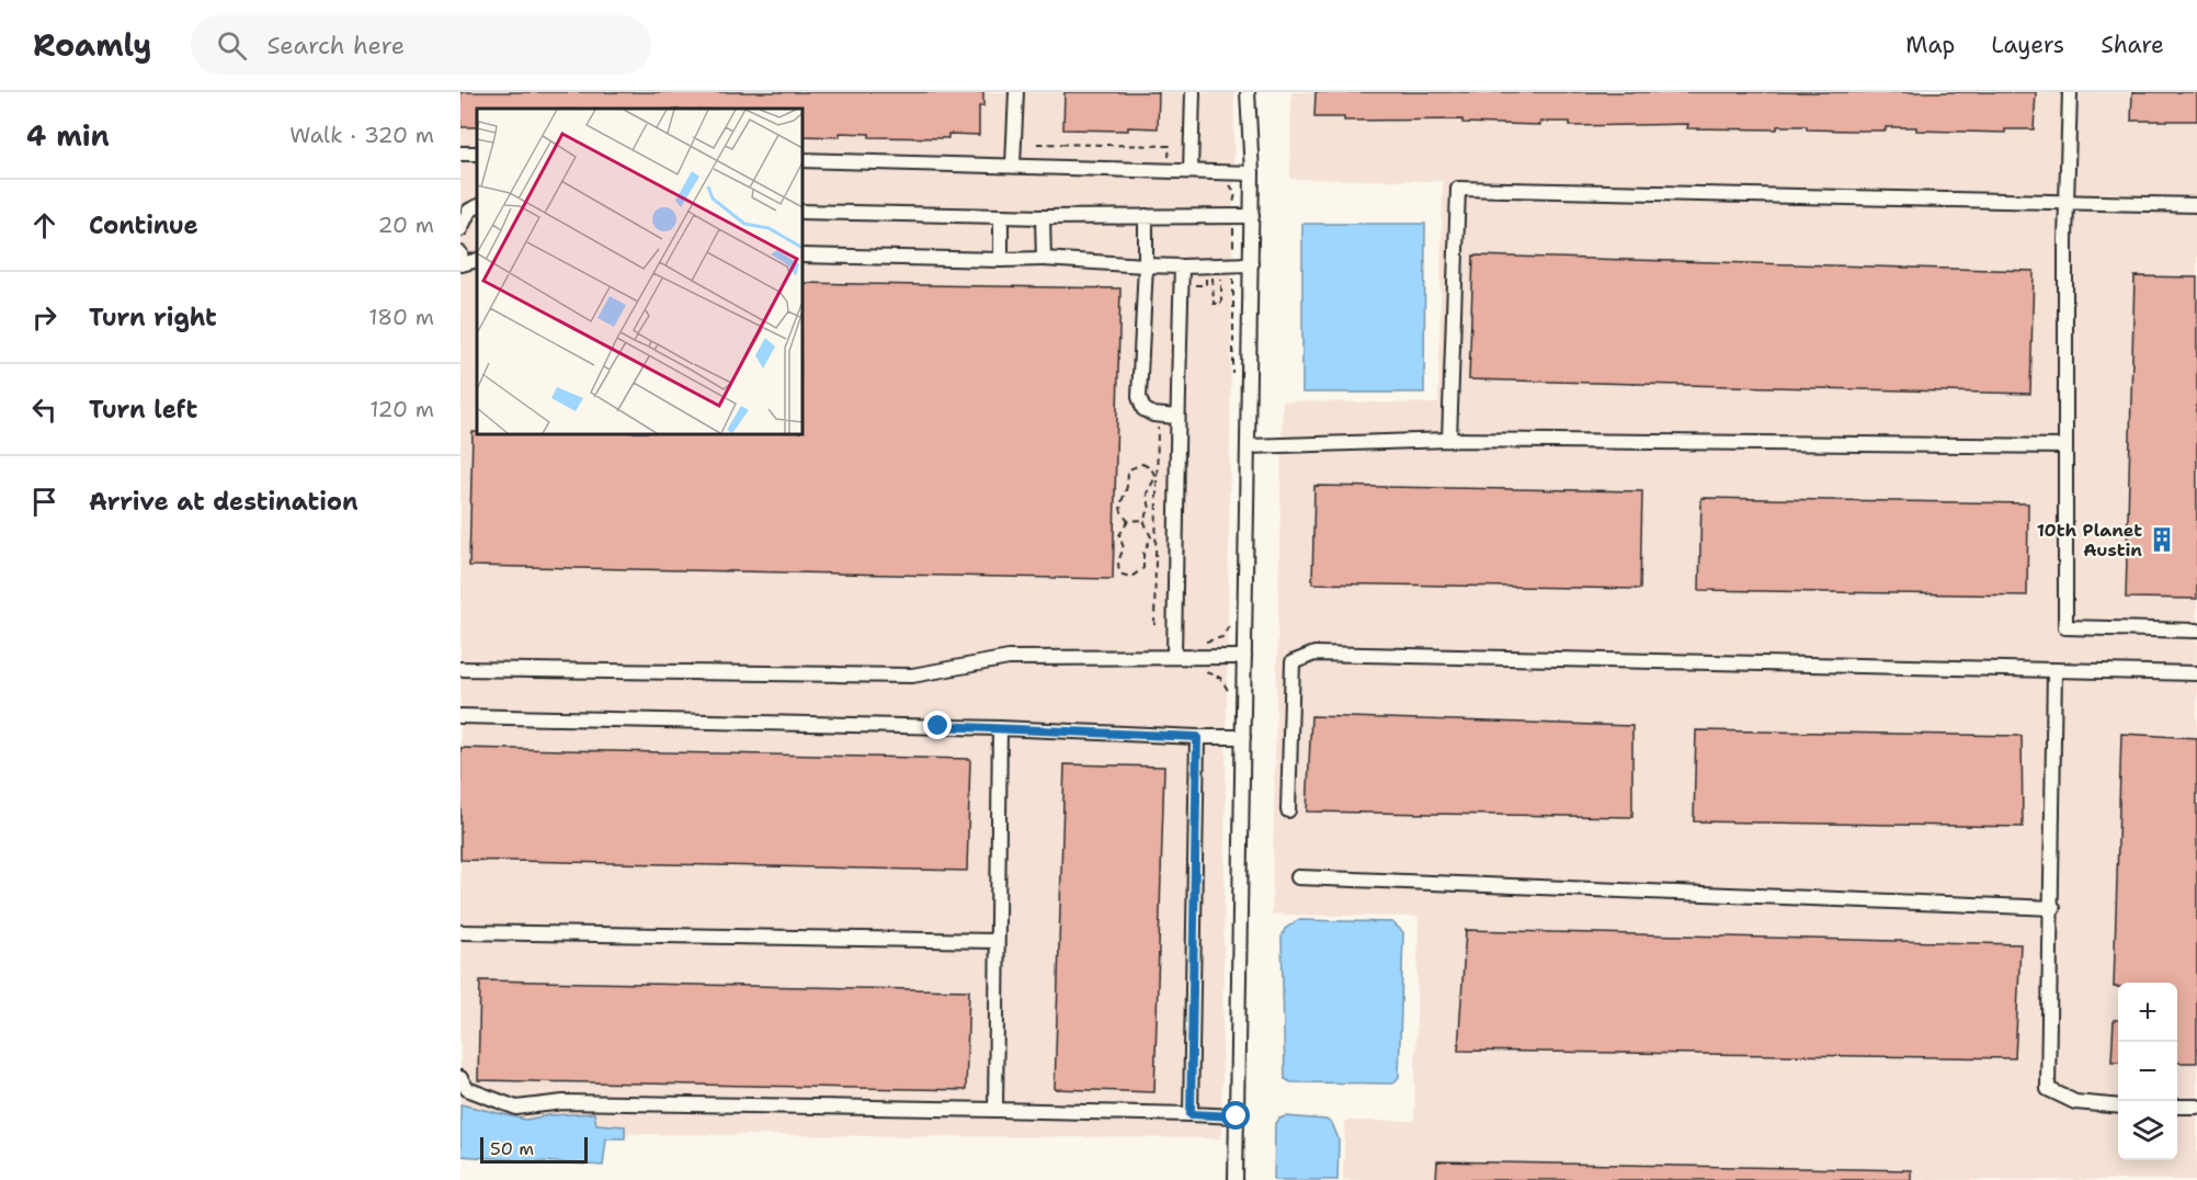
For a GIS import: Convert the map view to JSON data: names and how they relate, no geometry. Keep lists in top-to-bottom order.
{
  "places": {
    "building": ["10th Planet Austin"]
  },
  "scale_bar": "50 m",
  "page": {
    "header": "Roamly",
    "search": "Search here",
    "nav": ["Map", "Layers", "Share"],
    "heading": ["4 min", "Walk · 320 m"],
    "list": [
      ["Continue", "20 m"],
      ["Turn right", "180 m"],
      ["Turn left", "120 m"],
      "Arrive at destination"
    ],
    "map_buttons": ["+", "−"],
    "scale": "50 m"
  }
}
